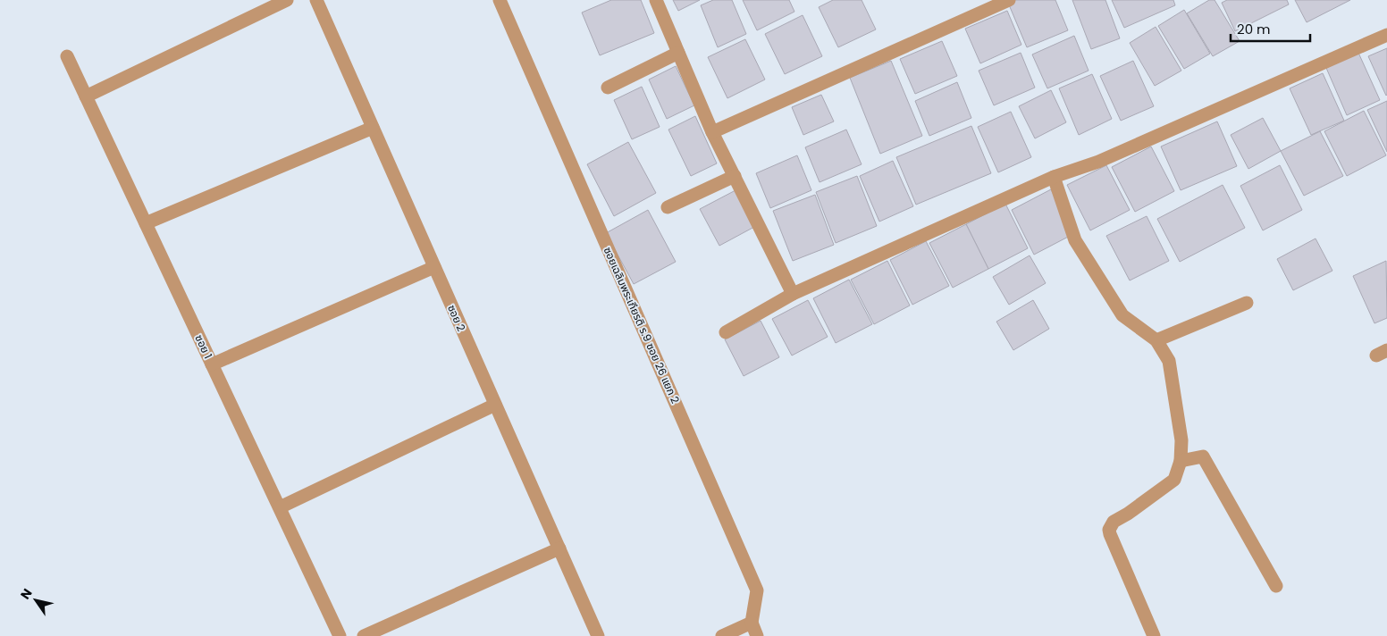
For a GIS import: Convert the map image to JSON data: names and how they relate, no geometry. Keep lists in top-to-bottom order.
{
  "streets": {
    "street": ["ซอย 2", "ซอยเฉลิมพระเกียรติ ร.9 ซอย 26 แยก 2", "ซอย 1"]
  },
  "scale_bar": "20 m",
  "north": "top left"
}
